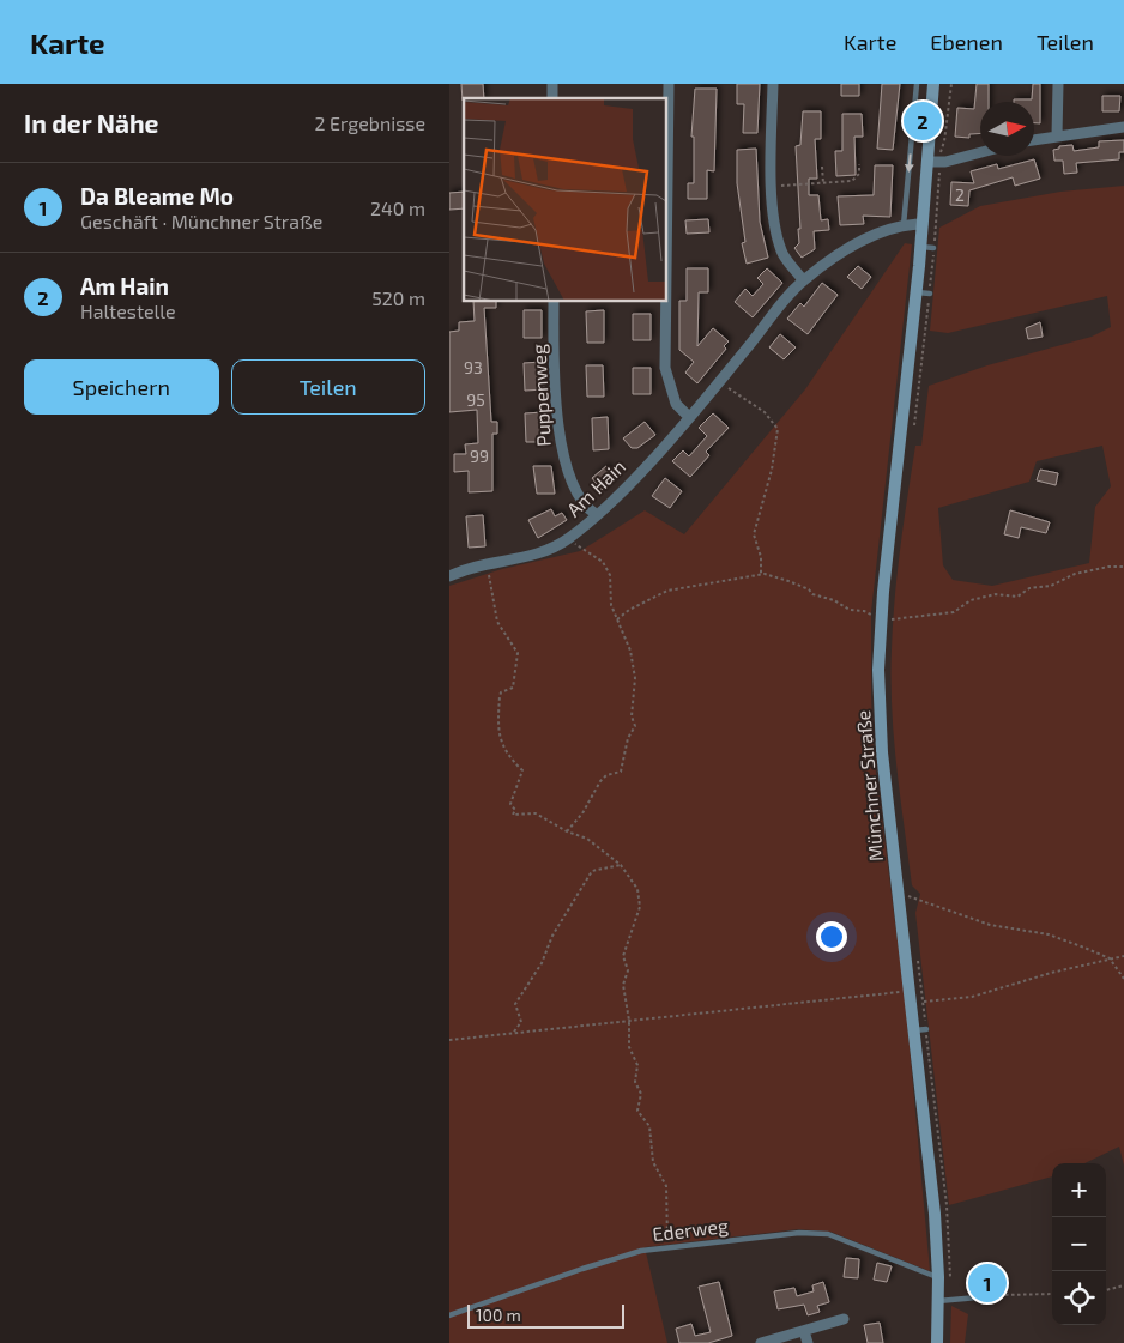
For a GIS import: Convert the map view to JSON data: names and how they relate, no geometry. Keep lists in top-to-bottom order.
{
  "streets": {
    "main road": ["Münchner Straße"],
    "street": ["Puppenweg", "Am Hain"],
    "lane": ["Ederweg"]
  },
  "crossings": [
    ["Puppenweg", "Am Hain"],
    ["Am Hain", "Münchner Straße"],
    ["Münchner Straße", "Ederweg"]
  ],
  "house_numbers": [
    "2",
    "93",
    "95",
    "99"
  ],
  "scale_bar": "100 m",
  "north": "right",
  "page": {
    "header": "Karte",
    "nav": ["Karte", "Ebenen", "Teilen"],
    "heading": ["In der Nähe", "2 Ergebnisse"],
    "pins": ["2", "1"],
    "list": [
      {
        "mark": "1",
        "name": "Da Bleame Mo",
        "note": "Geschäft · Münchner Straße",
        "value": "240 m"
      },
      {
        "mark": "2",
        "name": "Am Hain",
        "note": "Haltestelle",
        "value": "520 m"
      }
    ],
    "buttons": ["Speichern", "Teilen"],
    "map_buttons": ["+", "−"],
    "scale": "100 m"
  }
}
